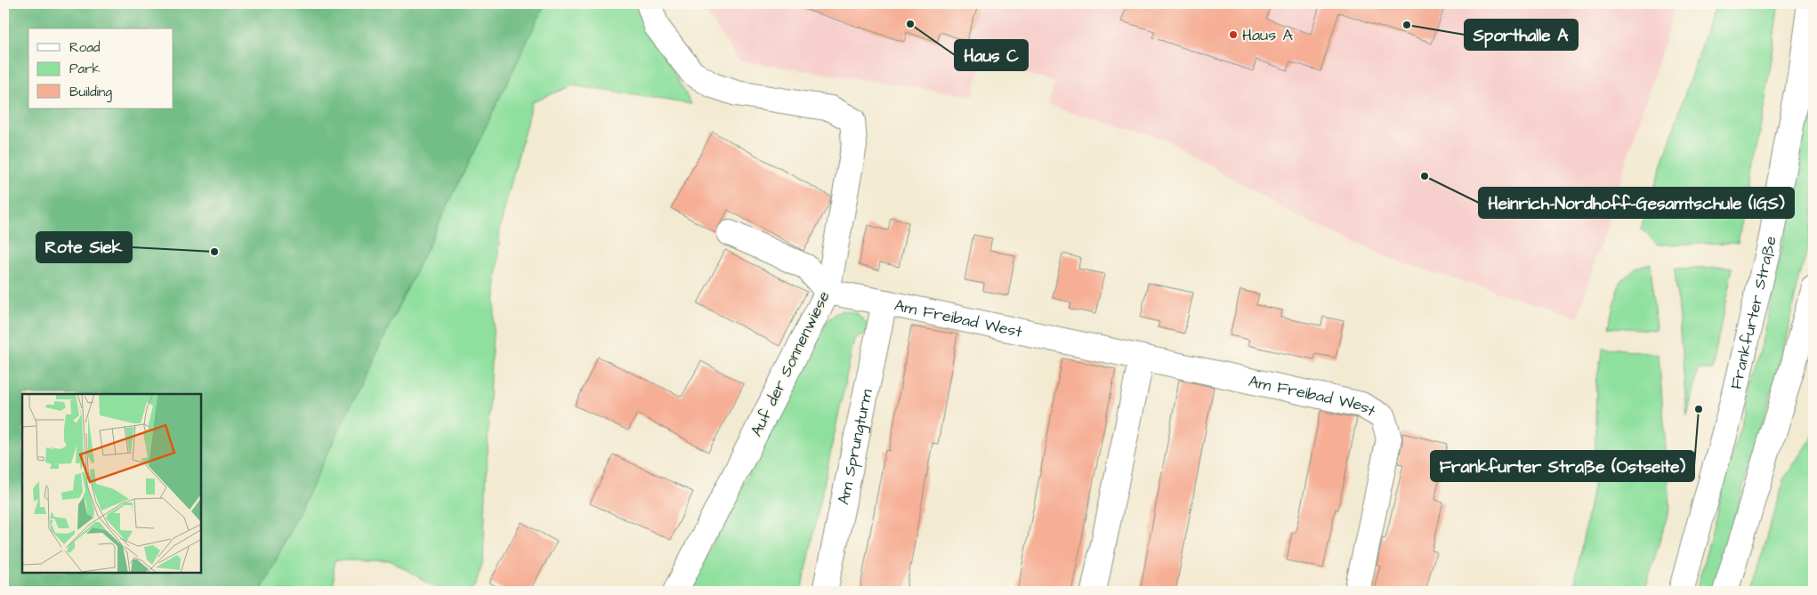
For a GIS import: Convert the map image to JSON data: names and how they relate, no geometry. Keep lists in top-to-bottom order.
{
  "streets": {
    "street": [
      "Frankfurter Straße",
      "Am Freibad West",
      "Auf der Sonnenwiese",
      "Am Sprungturm"
    ]
  },
  "crossings": [
    ["Am Freibad West", "Auf der Sonnenwiese"],
    ["Am Freibad West", "Am Sprungturm"]
  ],
  "places": [
    "Haus C",
    "Sporthalle A",
    "Haus A",
    "Heinrich-Nordhoff-Gesamtschule (IGS)",
    "Rote Siek",
    "Frankfurter Straße (Ostseite)"
  ],
  "legend": ["Road", "Park", "Building"]
}
